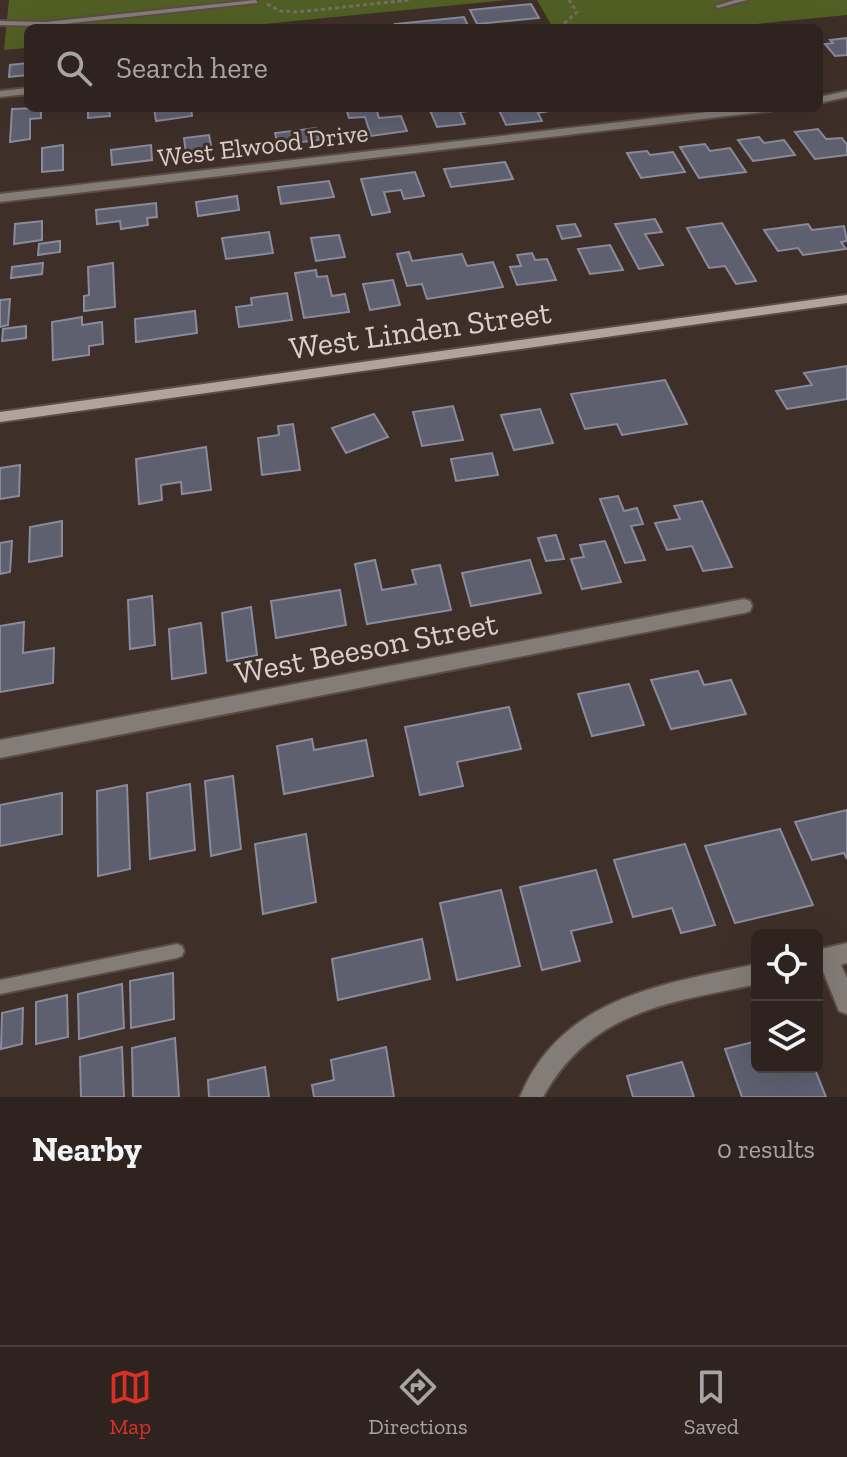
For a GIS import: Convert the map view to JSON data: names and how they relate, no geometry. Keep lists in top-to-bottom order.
{
  "streets": {
    "street": ["West Elwood Drive", "West Linden Street", "West Beeson Street"]
  },
  "page": {
    "search": "Search here",
    "heading": ["Nearby", "0 results"],
    "nav": ["Map", "Directions", "Saved"]
  }
}
